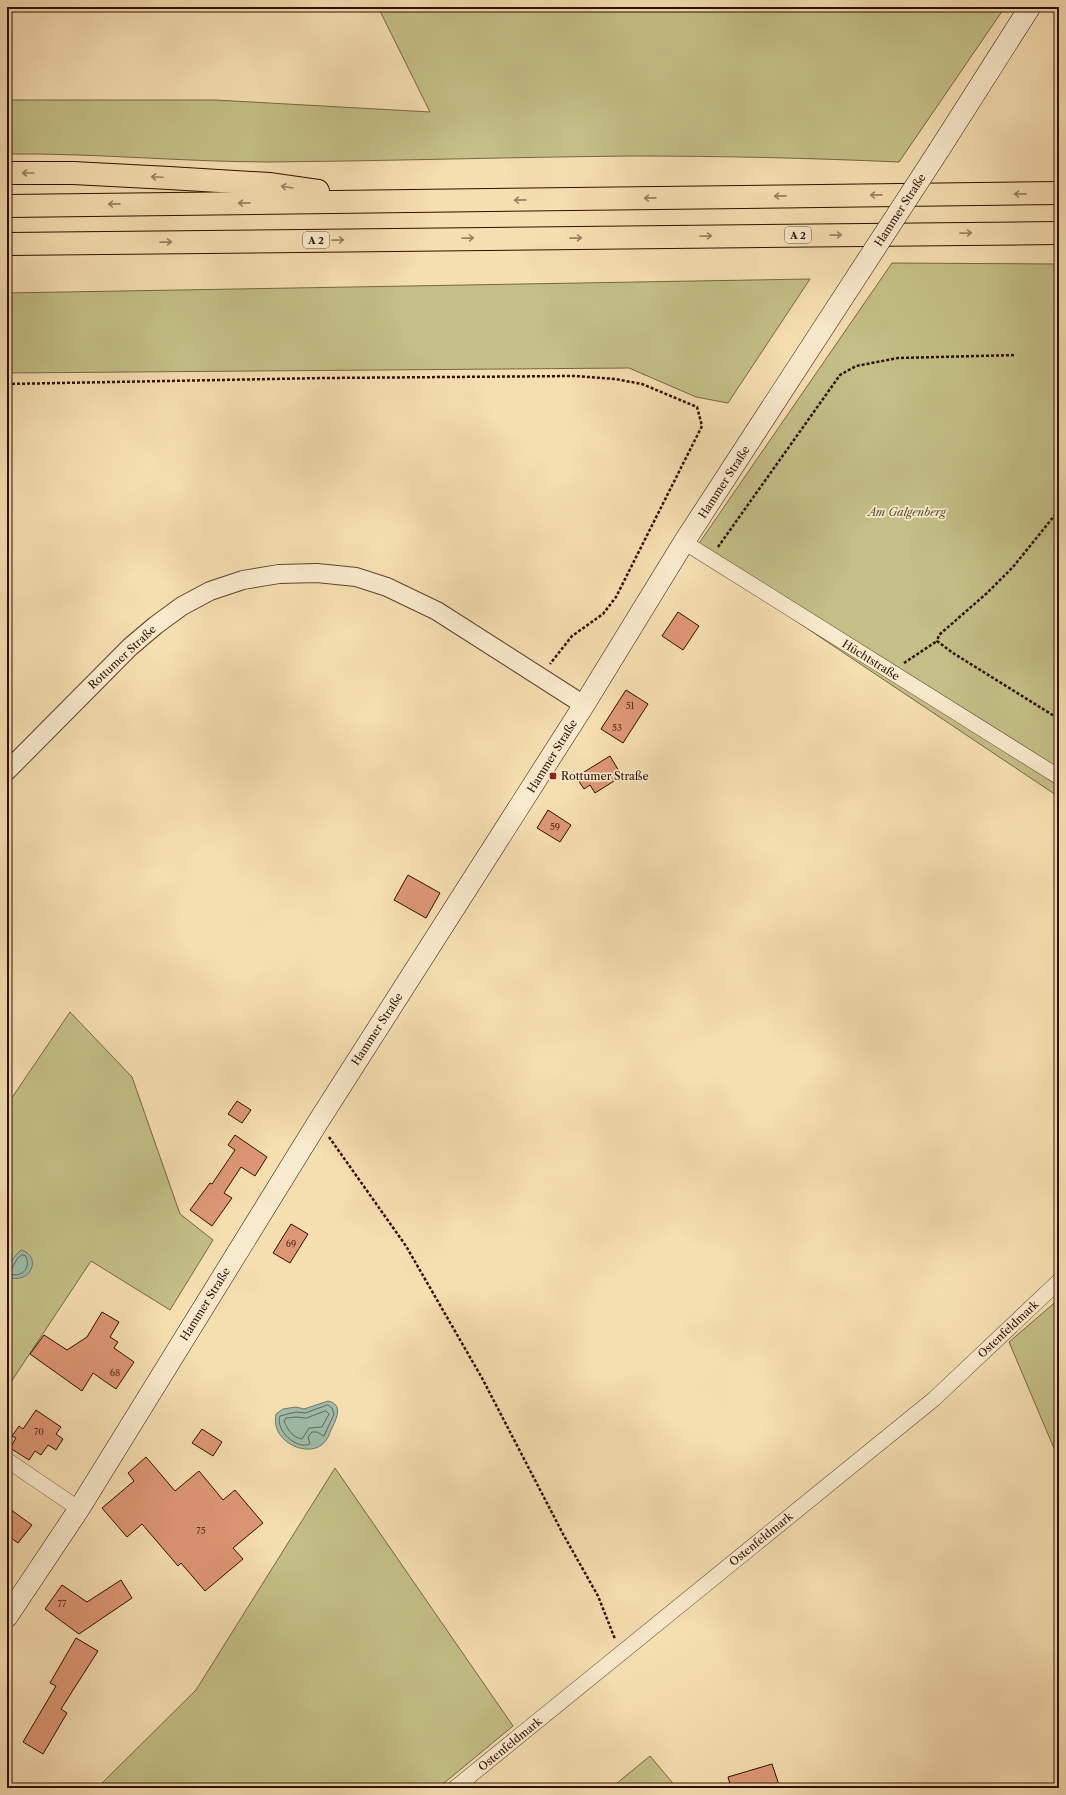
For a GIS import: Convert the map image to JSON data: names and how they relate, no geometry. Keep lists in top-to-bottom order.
{
  "streets": {
    "highway": ["A 2"],
    "main road": ["Hammer Straße"],
    "street": ["Rottumer Straße", "Hüchtstraße", "Ostenfeldmark"]
  },
  "crossings": [
    ["Hammer Straße", "Rottumer Straße"],
    ["Hammer Straße", "Hüchtstraße"]
  ],
  "parks": ["Am Galgenberg"],
  "places": {
    "transit": ["Rottumer Straße"]
  },
  "house_numbers": [
    "51",
    "53",
    "59",
    "69",
    "68",
    "70",
    "75",
    "77"
  ]
}
